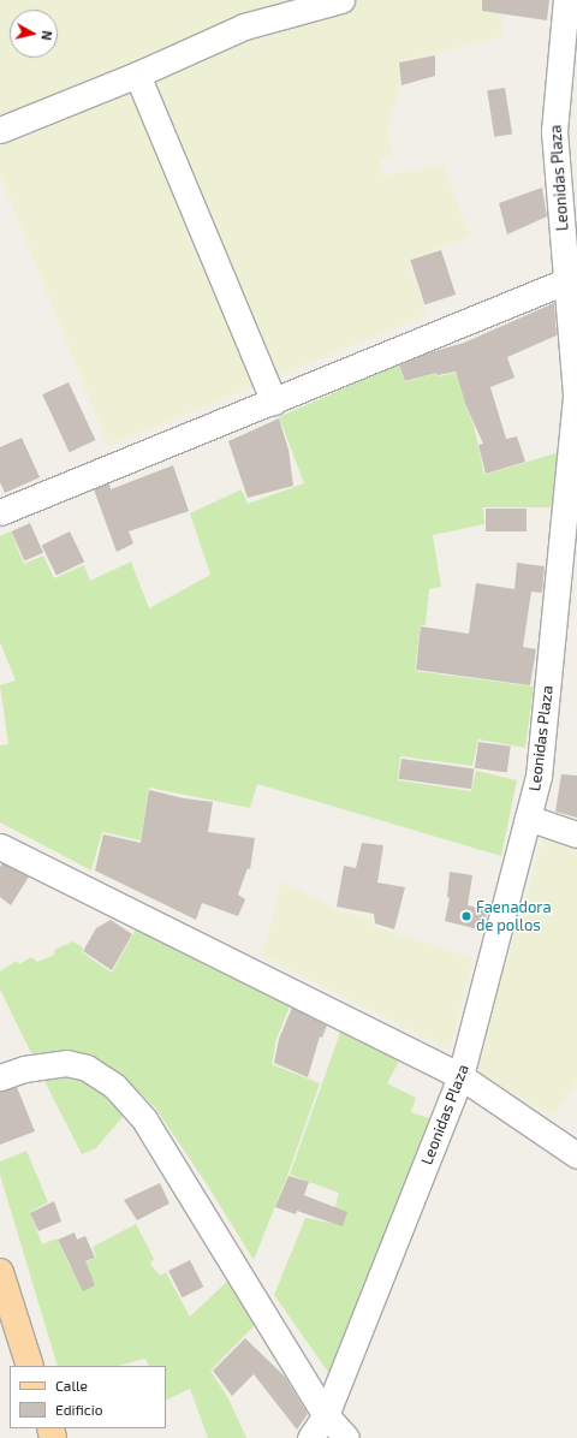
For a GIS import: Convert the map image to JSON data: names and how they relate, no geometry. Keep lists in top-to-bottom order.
{
  "streets": {
    "street": ["Leonidas Plaza"]
  },
  "places": ["Faenadora de pollos"],
  "legend": ["Calle", "Edificio"],
  "north": "right"
}
